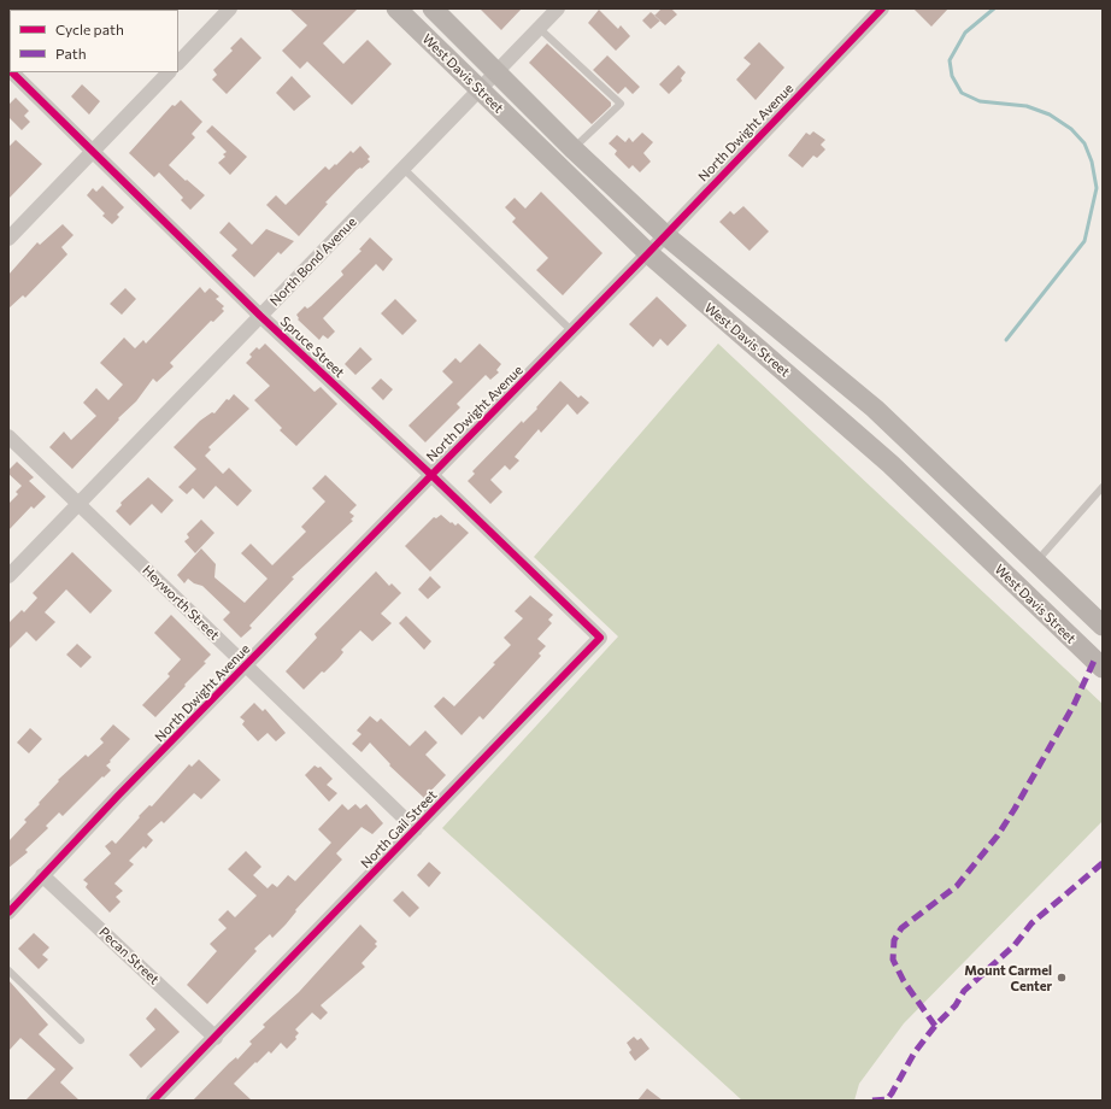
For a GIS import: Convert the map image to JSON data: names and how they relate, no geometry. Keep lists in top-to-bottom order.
{
  "streets": {
    "main road": ["West Davis Street"],
    "street": [
      "North Dwight Avenue",
      "North Bond Avenue",
      "Spruce Street",
      "Heyworth Street",
      "North Gail Street",
      "Pecan Street"
    ]
  },
  "crossings": [
    ["West Davis Street", "North Dwight Avenue"],
    ["West Davis Street", "North Bond Avenue"],
    ["North Dwight Avenue", "Spruce Street"],
    ["North Dwight Avenue", "Heyworth Street"],
    ["North Dwight Avenue", "Pecan Street"],
    ["North Bond Avenue", "Spruce Street"],
    ["North Bond Avenue", "Heyworth Street"],
    ["Spruce Street", "North Gail Street"],
    ["Heyworth Street", "North Gail Street"],
    ["North Gail Street", "Pecan Street"]
  ],
  "places": ["Mount Carmel Center"],
  "legend": ["Cycle path", "Path"]
}
